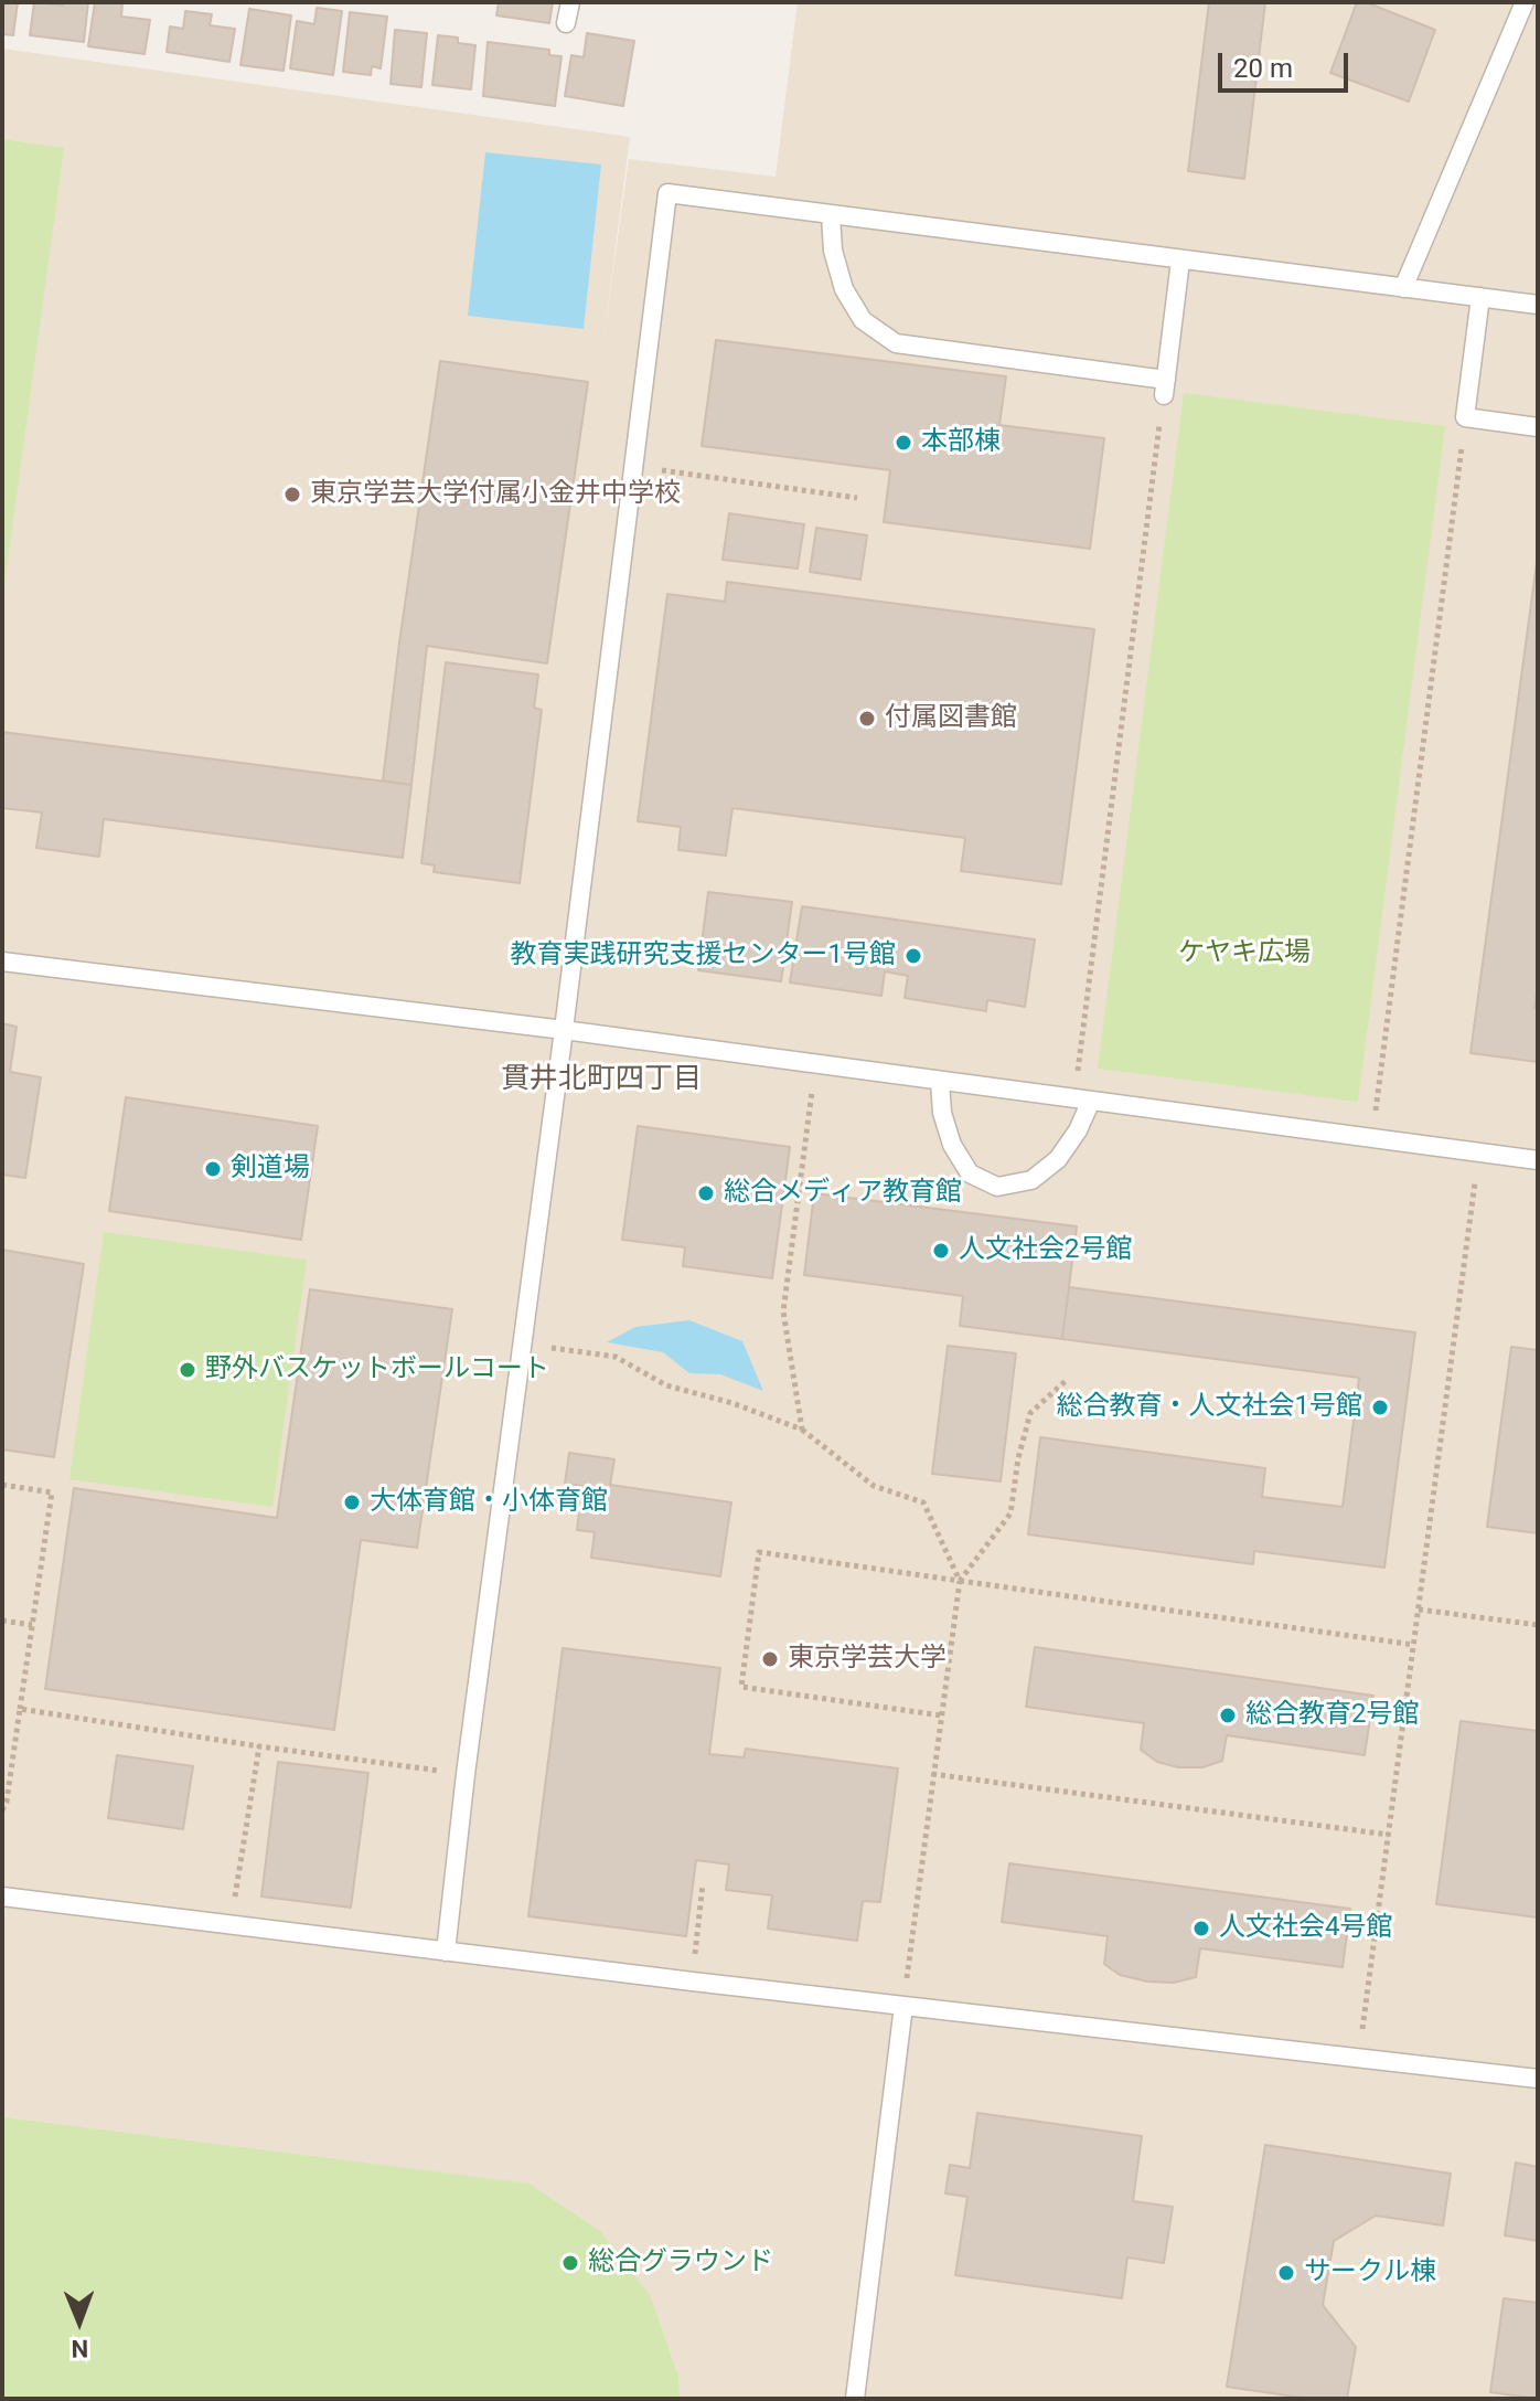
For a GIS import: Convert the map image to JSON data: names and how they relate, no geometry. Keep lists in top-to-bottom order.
{
  "districts": ["貫井北町四丁目"],
  "parks": ["ケヤキ広場"],
  "places": [
    "本部棟",
    "東京学芸大学付属小金井中学校",
    "付属図書館",
    "教育実践研究支援センター1号館",
    "剣道場",
    "総合メディア教育館",
    "人文社会2号館",
    "野外バスケットボールコート",
    "総合教育・人文社会1号館",
    "大体育館・小体育館",
    "東京学芸大学",
    "総合教育2号館",
    "人文社会4号館",
    "総合グラウンド",
    "サークル棟"
  ],
  "scale_bar": "20 m",
  "north": "bottom"
}
